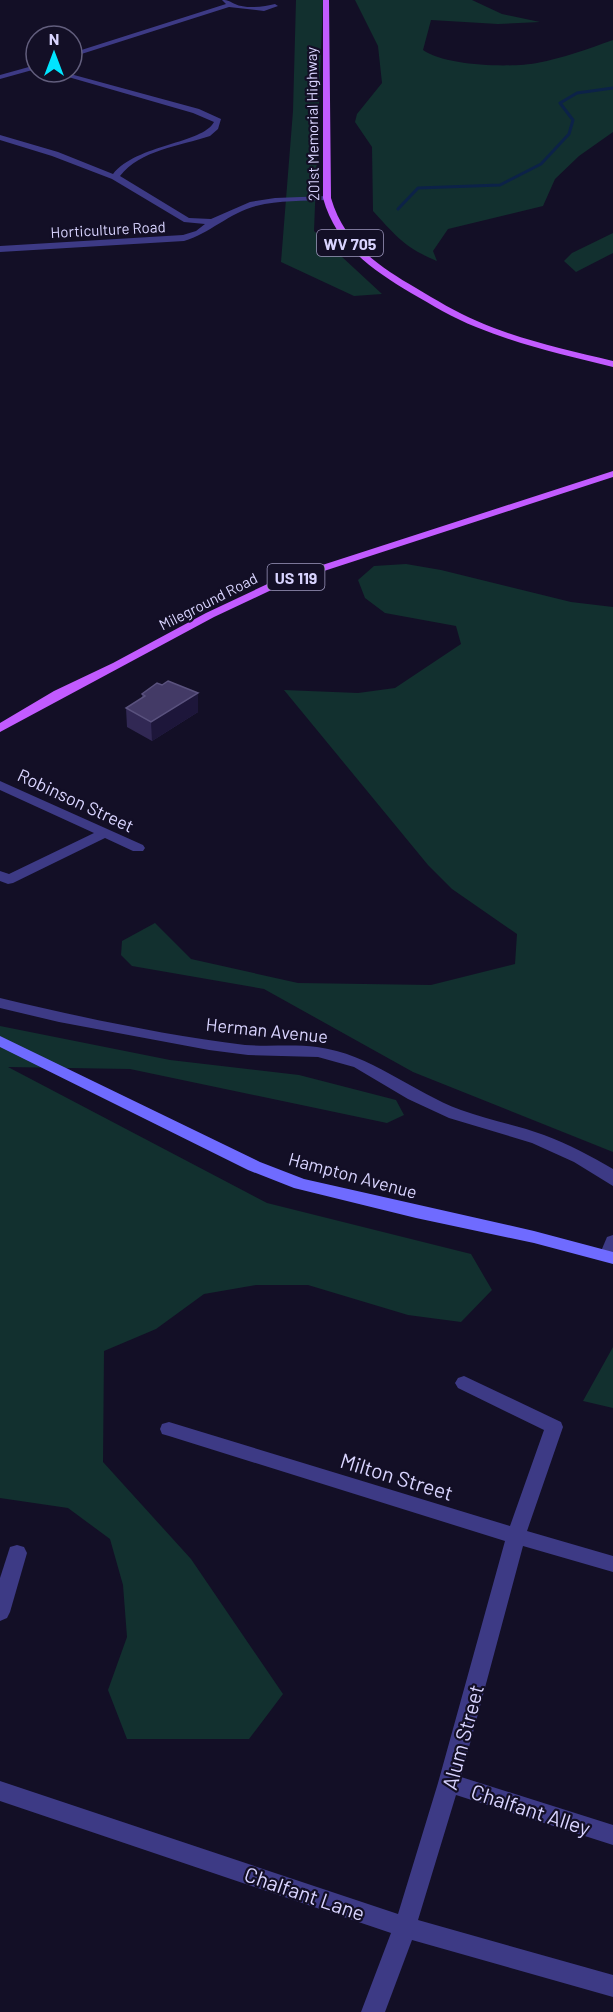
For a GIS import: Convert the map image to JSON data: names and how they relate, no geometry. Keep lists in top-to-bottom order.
{
  "streets": {
    "main road": [
      "201st Memorial Highway",
      "WV 705",
      "US 119",
      "Mileground Road"
    ],
    "street": [
      "Horticulture Road",
      "Robinson Street",
      "Herman Avenue",
      "Hampton Avenue",
      "Milton Street",
      "Alum Street",
      "Chalfant Alley",
      "Chalfant Lane"
    ]
  },
  "crossings": [
    ["201st Memorial Highway", "Horticulture Road"],
    ["Milton Street", "Alum Street"],
    ["Alum Street", "Chalfant Alley"],
    ["Alum Street", "Chalfant Lane"]
  ],
  "north": "top"
}
